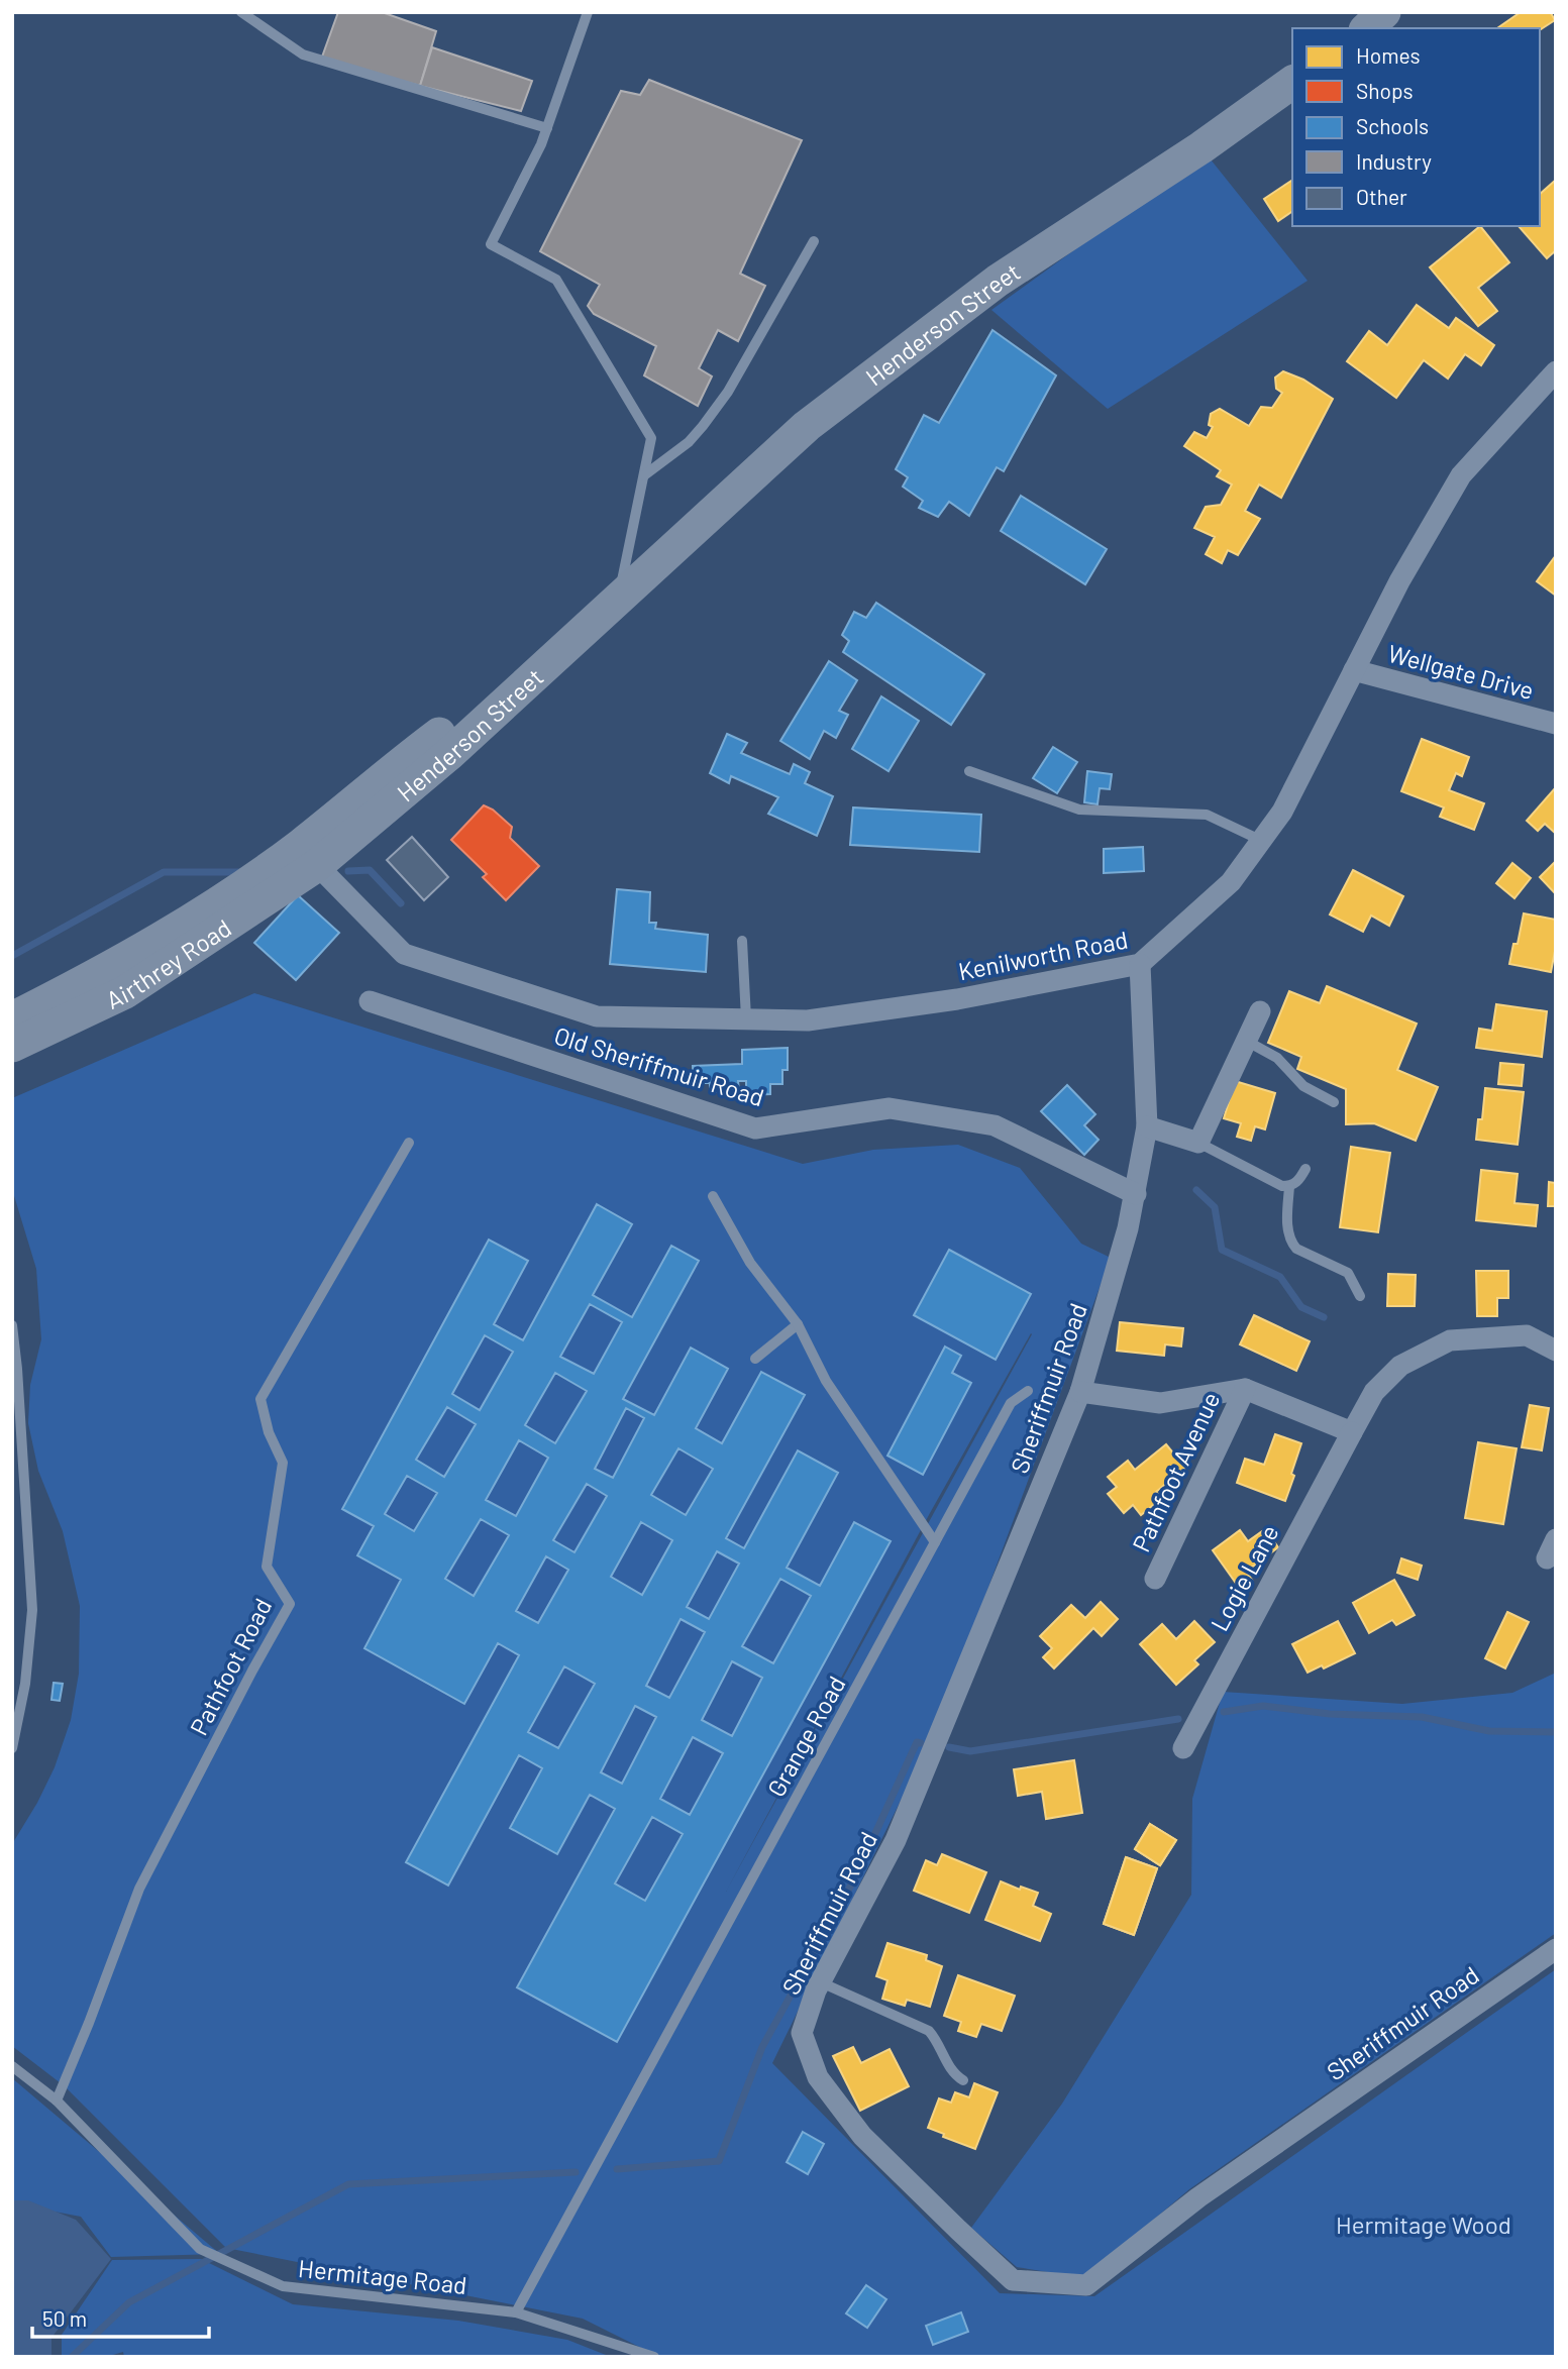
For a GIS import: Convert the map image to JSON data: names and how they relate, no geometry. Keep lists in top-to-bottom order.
{
  "streets": {
    "main road": ["Henderson Street", "Airthrey Road"],
    "street": [
      "Wellgate Drive",
      "Kenilworth Road",
      "Old Sheriffmuir Road",
      "Sheriffmuir Road",
      "Pathfoot Avenue",
      "Logie Lane"
    ],
    "lane": ["Pathfoot Road", "Grange Road", "Hermitage Road"]
  },
  "crossings": [
    ["Henderson Street", "Kenilworth Road"],
    ["Henderson Street", "Airthrey Road"],
    ["Wellgate Drive", "Kenilworth Road"],
    ["Kenilworth Road", "Airthrey Road"],
    ["Kenilworth Road", "Sheriffmuir Road"],
    ["Old Sheriffmuir Road", "Sheriffmuir Road"],
    ["Pathfoot Road", "Hermitage Road"],
    ["Grange Road", "Hermitage Road"]
  ],
  "parks": ["Hermitage Wood"],
  "legend": [
    "Homes",
    "Shops",
    "Schools",
    "Industry",
    "Other"
  ],
  "scale_bar": "50 m"
}
